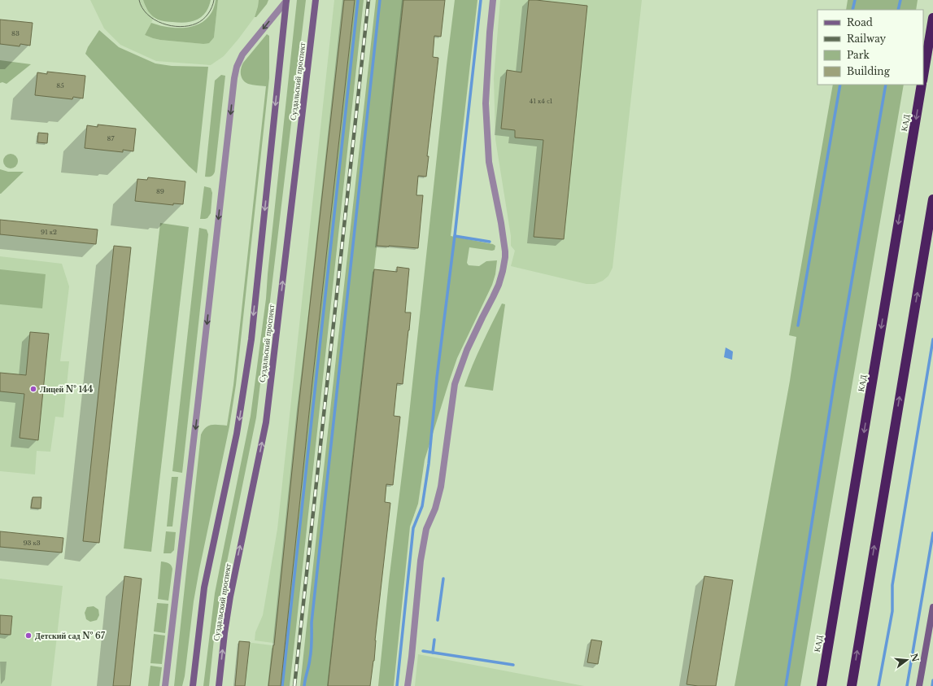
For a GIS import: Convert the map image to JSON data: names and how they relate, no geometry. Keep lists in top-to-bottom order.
{
  "streets": {
    "highway": ["КАД"],
    "main road": ["Суздальский проспект"]
  },
  "places": ["Лицей № 144", "Детский сад № 67"],
  "house_numbers": [
    "83",
    "85",
    "41 к4 с1",
    "87",
    "89",
    "91 к2",
    "93 к3"
  ],
  "legend": [
    "Road",
    "Railway",
    "Park",
    "Building"
  ],
  "north": "right"
}
